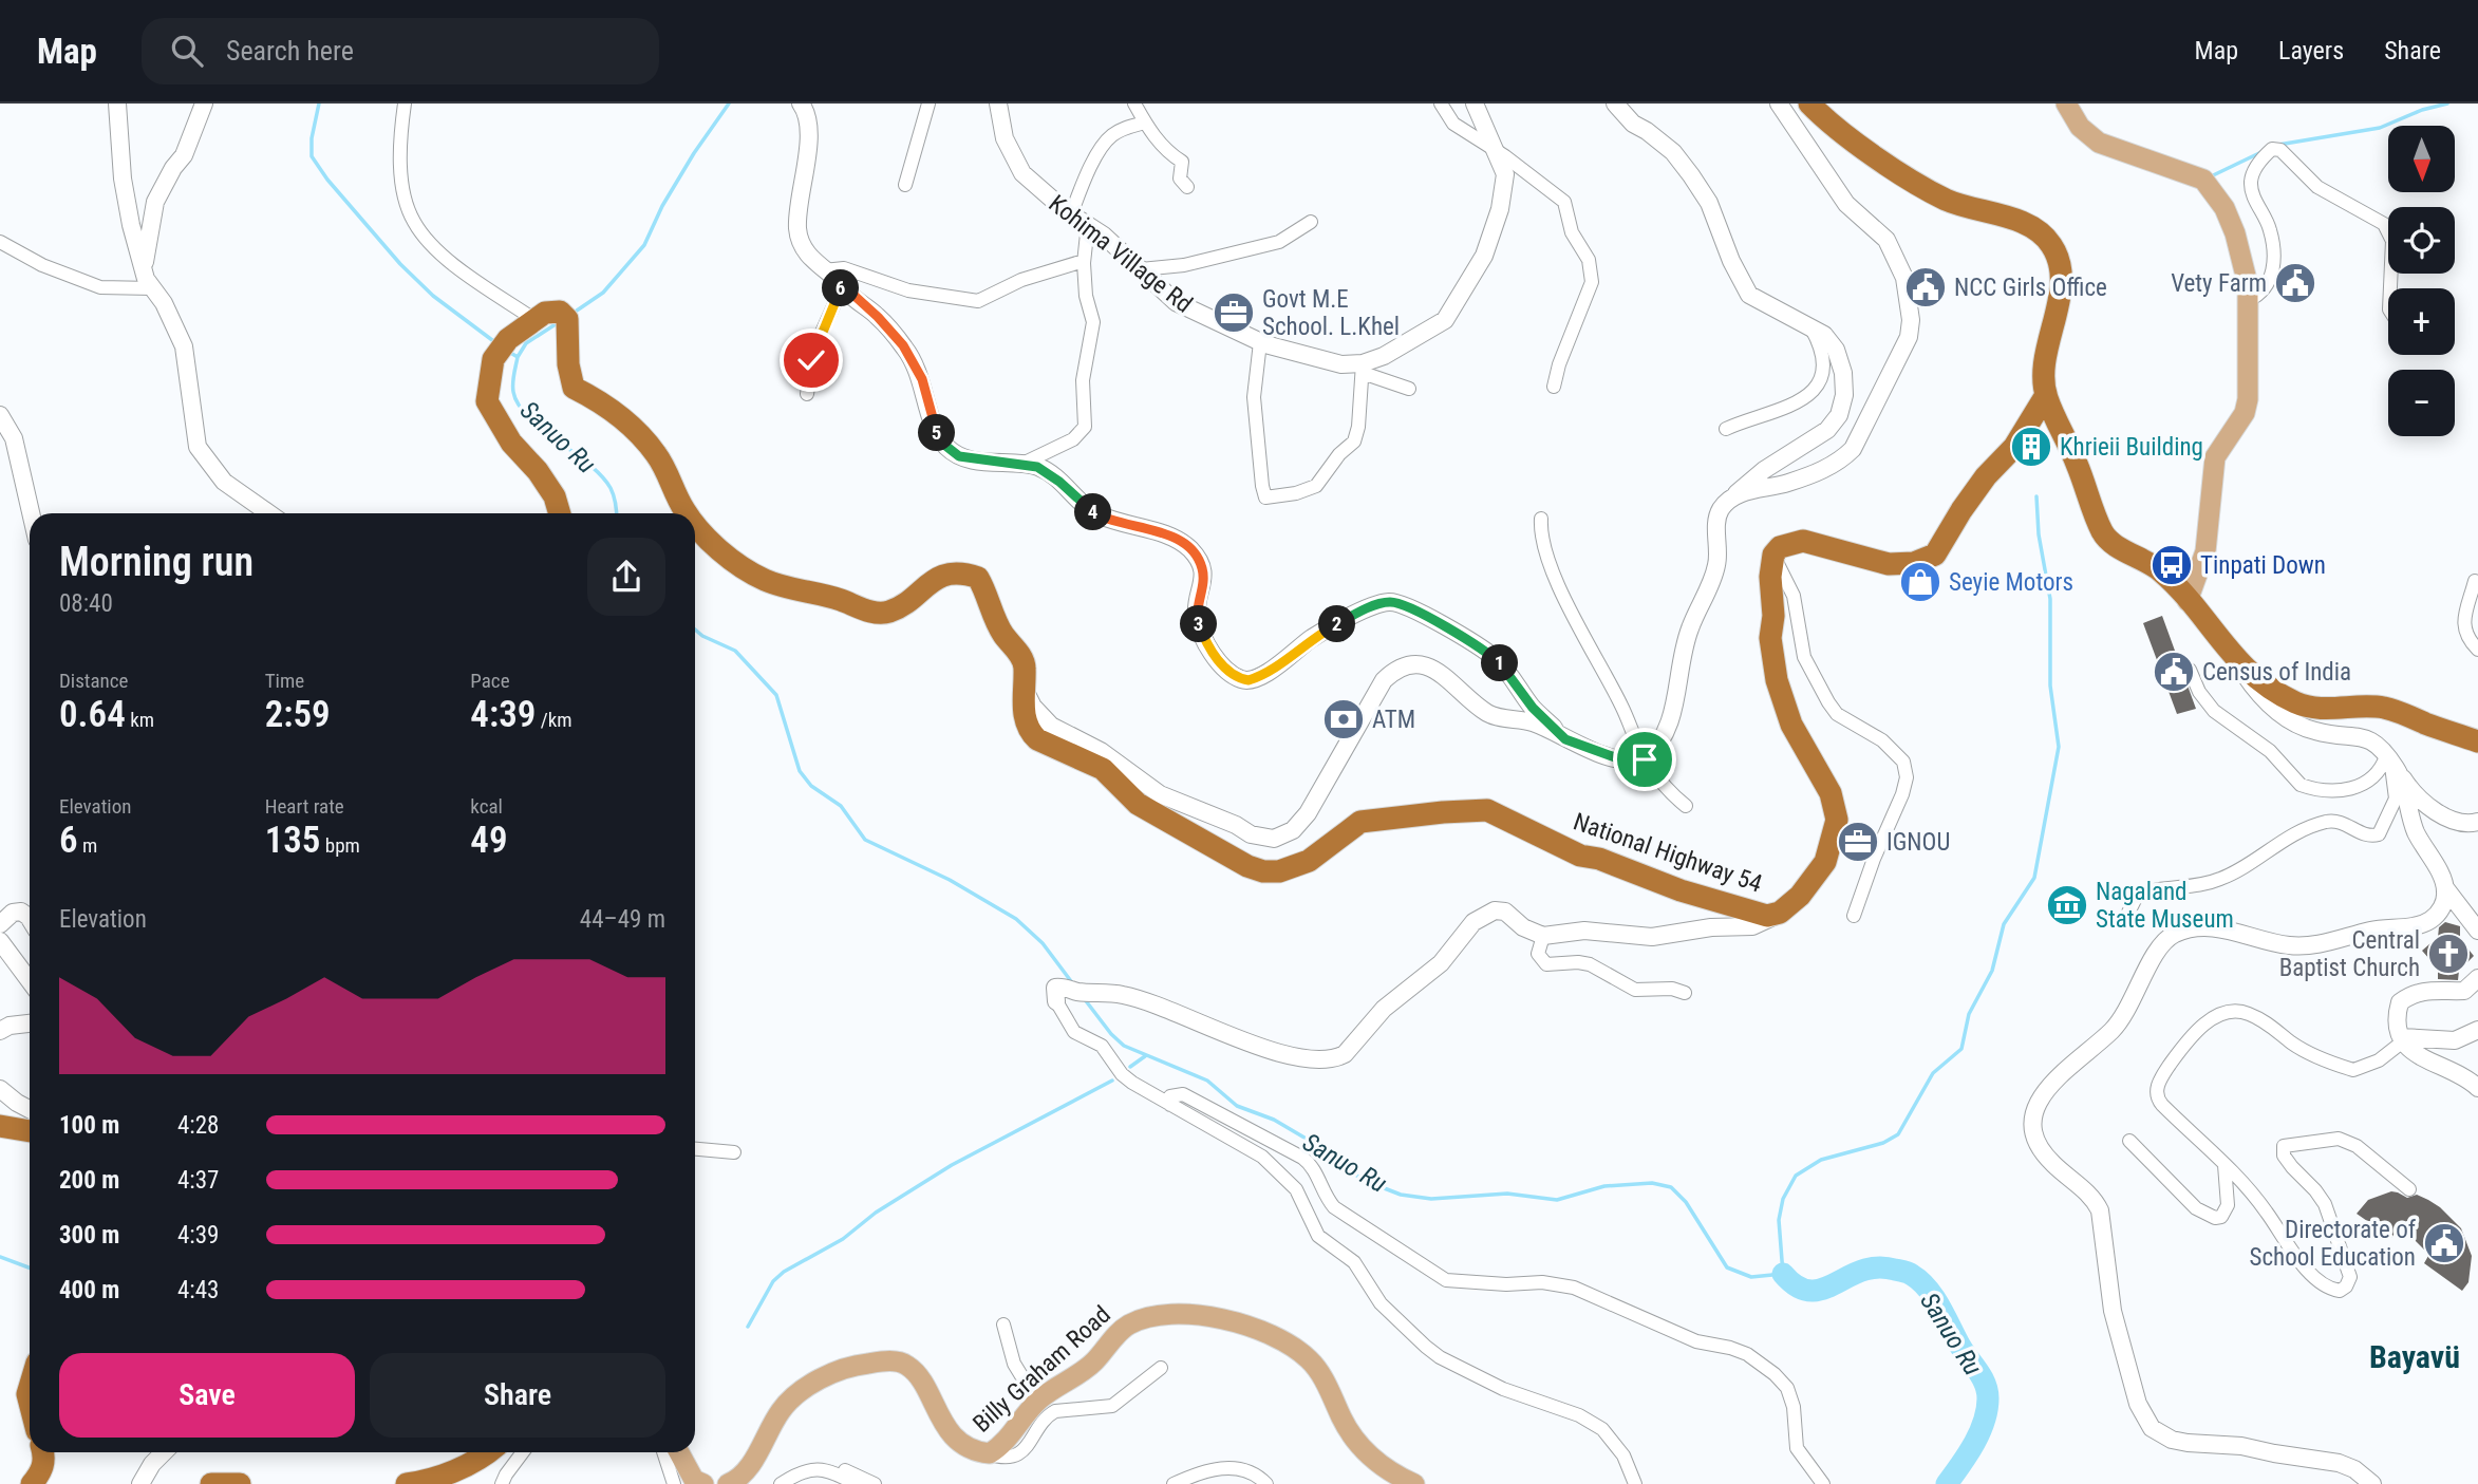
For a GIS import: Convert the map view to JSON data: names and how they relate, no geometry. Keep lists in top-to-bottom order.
{
  "streets": {
    "highway": ["National Highway 54"],
    "main road": ["Billy Graham Road"],
    "street": ["Kohima Village Rd"]
  },
  "districts": ["Bayavü"],
  "water": ["Sanuo Ru"],
  "places": {
    "public building": [
      "Vety Farm",
      "NCC Girls Office",
      "Census of India",
      "Directorate of School Education"
    ],
    "office": ["Govt M.E School. L.Khel", "IGNOU"],
    "building": ["Khrieii Building"],
    "bus stop": ["Tinpati Down"],
    "shop": ["Seyie Motors"],
    "bank": ["ATM"],
    "museum": ["Nagaland State Museum"],
    "church": ["Central Baptist Church"]
  },
  "north": "bottom",
  "page": {
    "header": "Map",
    "search": "Search here",
    "nav": ["Map", "Layers", "Share"],
    "map_buttons": ["+", "−"],
    "pins": [
      "6",
      "5",
      "4",
      "2",
      "3",
      "1"
    ],
    "heading": ["Morning run", "08:40"],
    "stats": [
      ["Distance", "0.64 km"],
      ["Time", "2:59"],
      ["Pace", "4:39 /km"],
      ["Elevation", "6 m"],
      ["Heart rate", "135 bpm"],
      ["kcal", "49"]
    ],
    "chart": ["Elevation", "44–49 m"],
    "list": [
      {
        "name": "100 m",
        "note": "4:28"
      },
      {
        "name": "200 m",
        "note": "4:37"
      },
      {
        "name": "300 m",
        "note": "4:39"
      },
      {
        "name": "400 m",
        "note": "4:43"
      }
    ],
    "buttons": ["Save", "Share"]
  }
}
